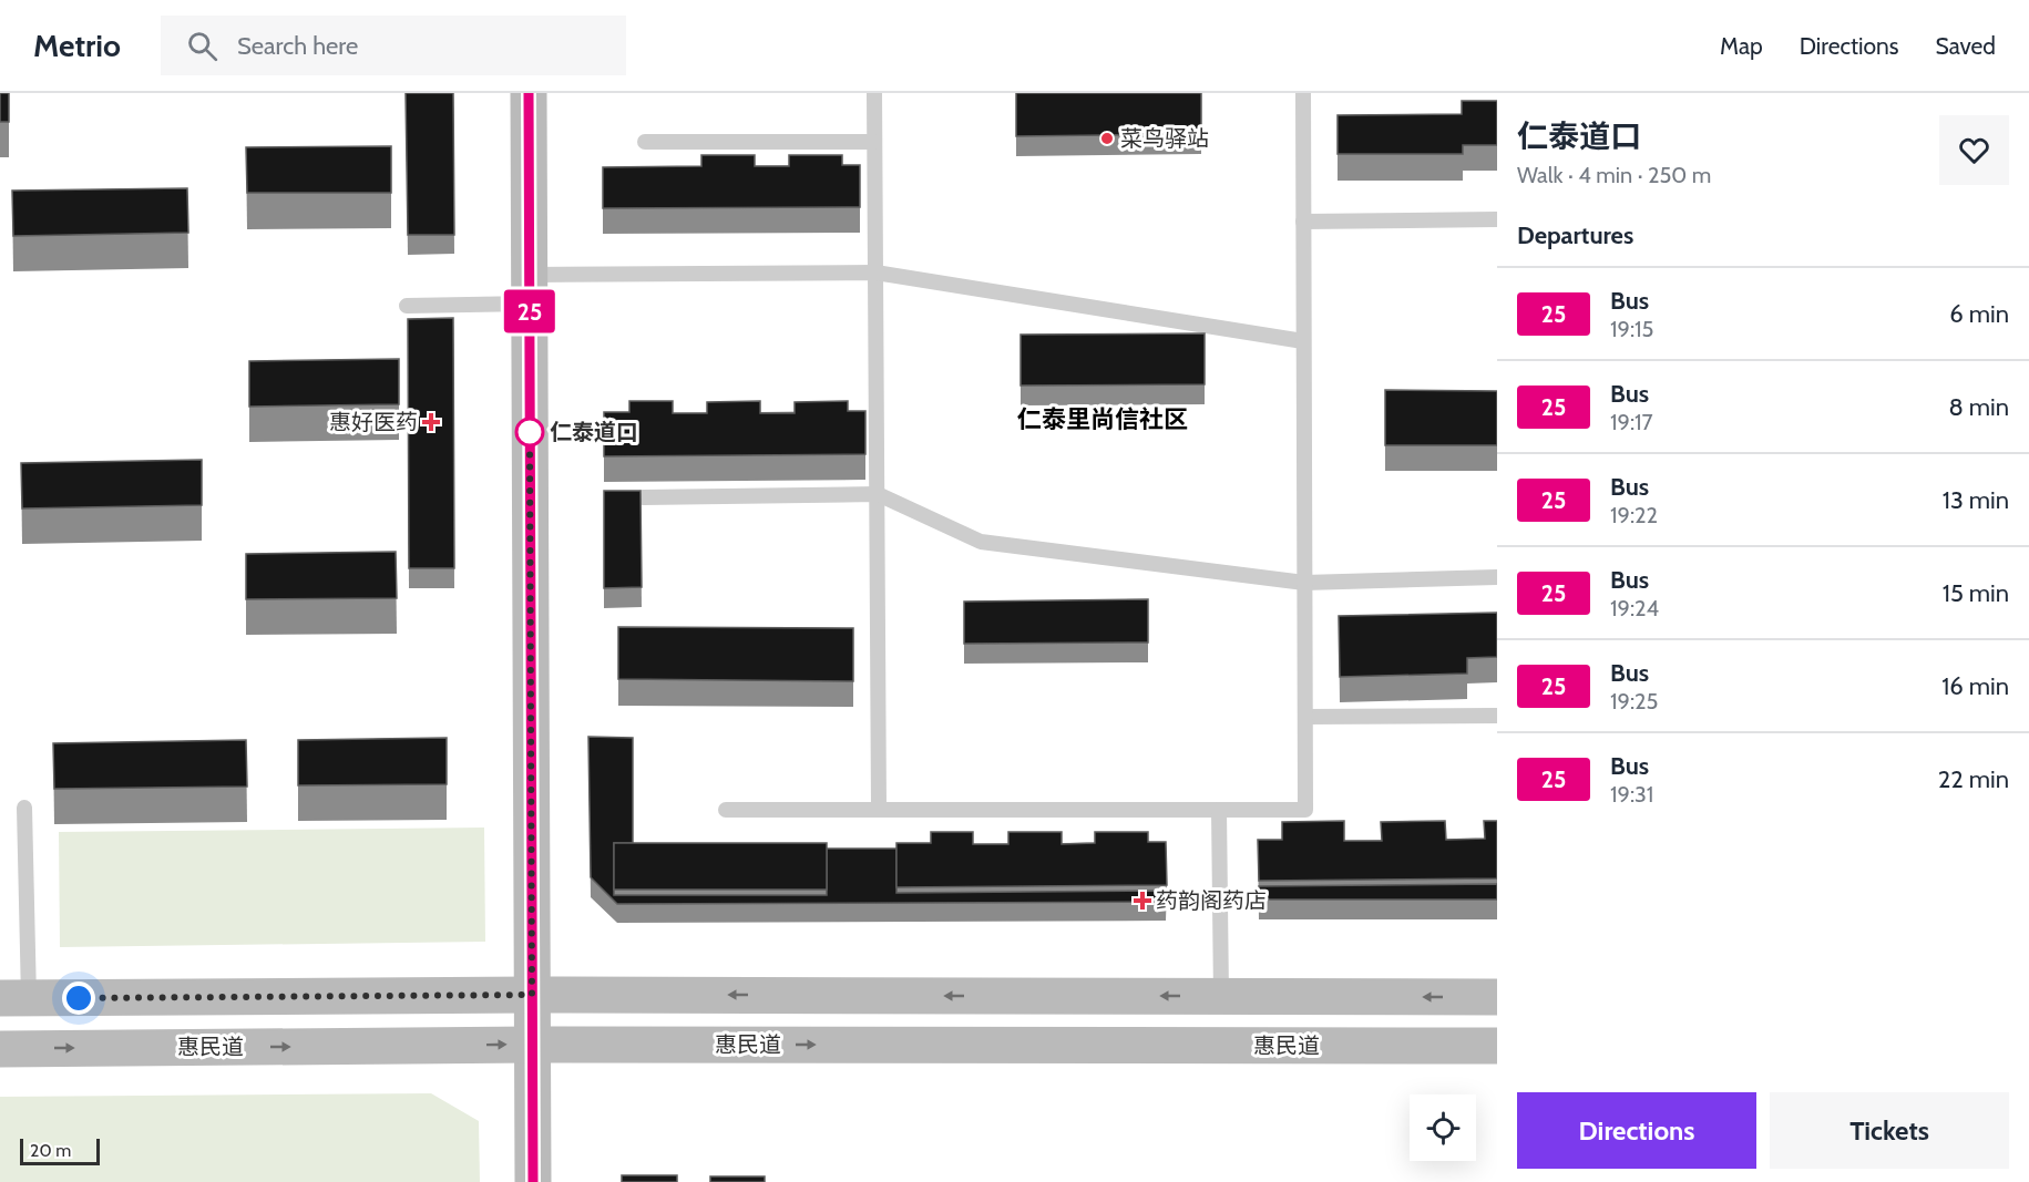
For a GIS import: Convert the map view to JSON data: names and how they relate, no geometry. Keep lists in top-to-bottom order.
{
  "streets": {
    "main road": ["惠民道"]
  },
  "districts": ["仁泰里尚信社区"],
  "places": {
    "other": ["菜鸟驿站", "仁泰道口"],
    "health": ["惠好医药", "药韵阁药店"]
  },
  "lines": ["bus line 25"],
  "scale_bar": "20 m",
  "page": {
    "header": "Metrio",
    "search": "Search here",
    "nav": ["Map", "Directions", "Saved"],
    "on_map": "25",
    "heading": [
      ["仁泰道口", "Walk · 4 min · 250 m"],
      "Departures"
    ],
    "list": [
      {
        "mark": "25",
        "name": "Bus",
        "note": "19:15",
        "value": "6 min"
      },
      {
        "mark": "25",
        "name": "Bus",
        "note": "19:17",
        "value": "8 min"
      },
      {
        "mark": "25",
        "name": "Bus",
        "note": "19:22",
        "value": "13 min"
      },
      {
        "mark": "25",
        "name": "Bus",
        "note": "19:24",
        "value": "15 min"
      },
      {
        "mark": "25",
        "name": "Bus",
        "note": "19:25",
        "value": "16 min"
      },
      {
        "mark": "25",
        "name": "Bus",
        "note": "19:31",
        "value": "22 min"
      }
    ],
    "buttons": ["Directions", "Tickets"],
    "scale": "20 m"
  }
}
